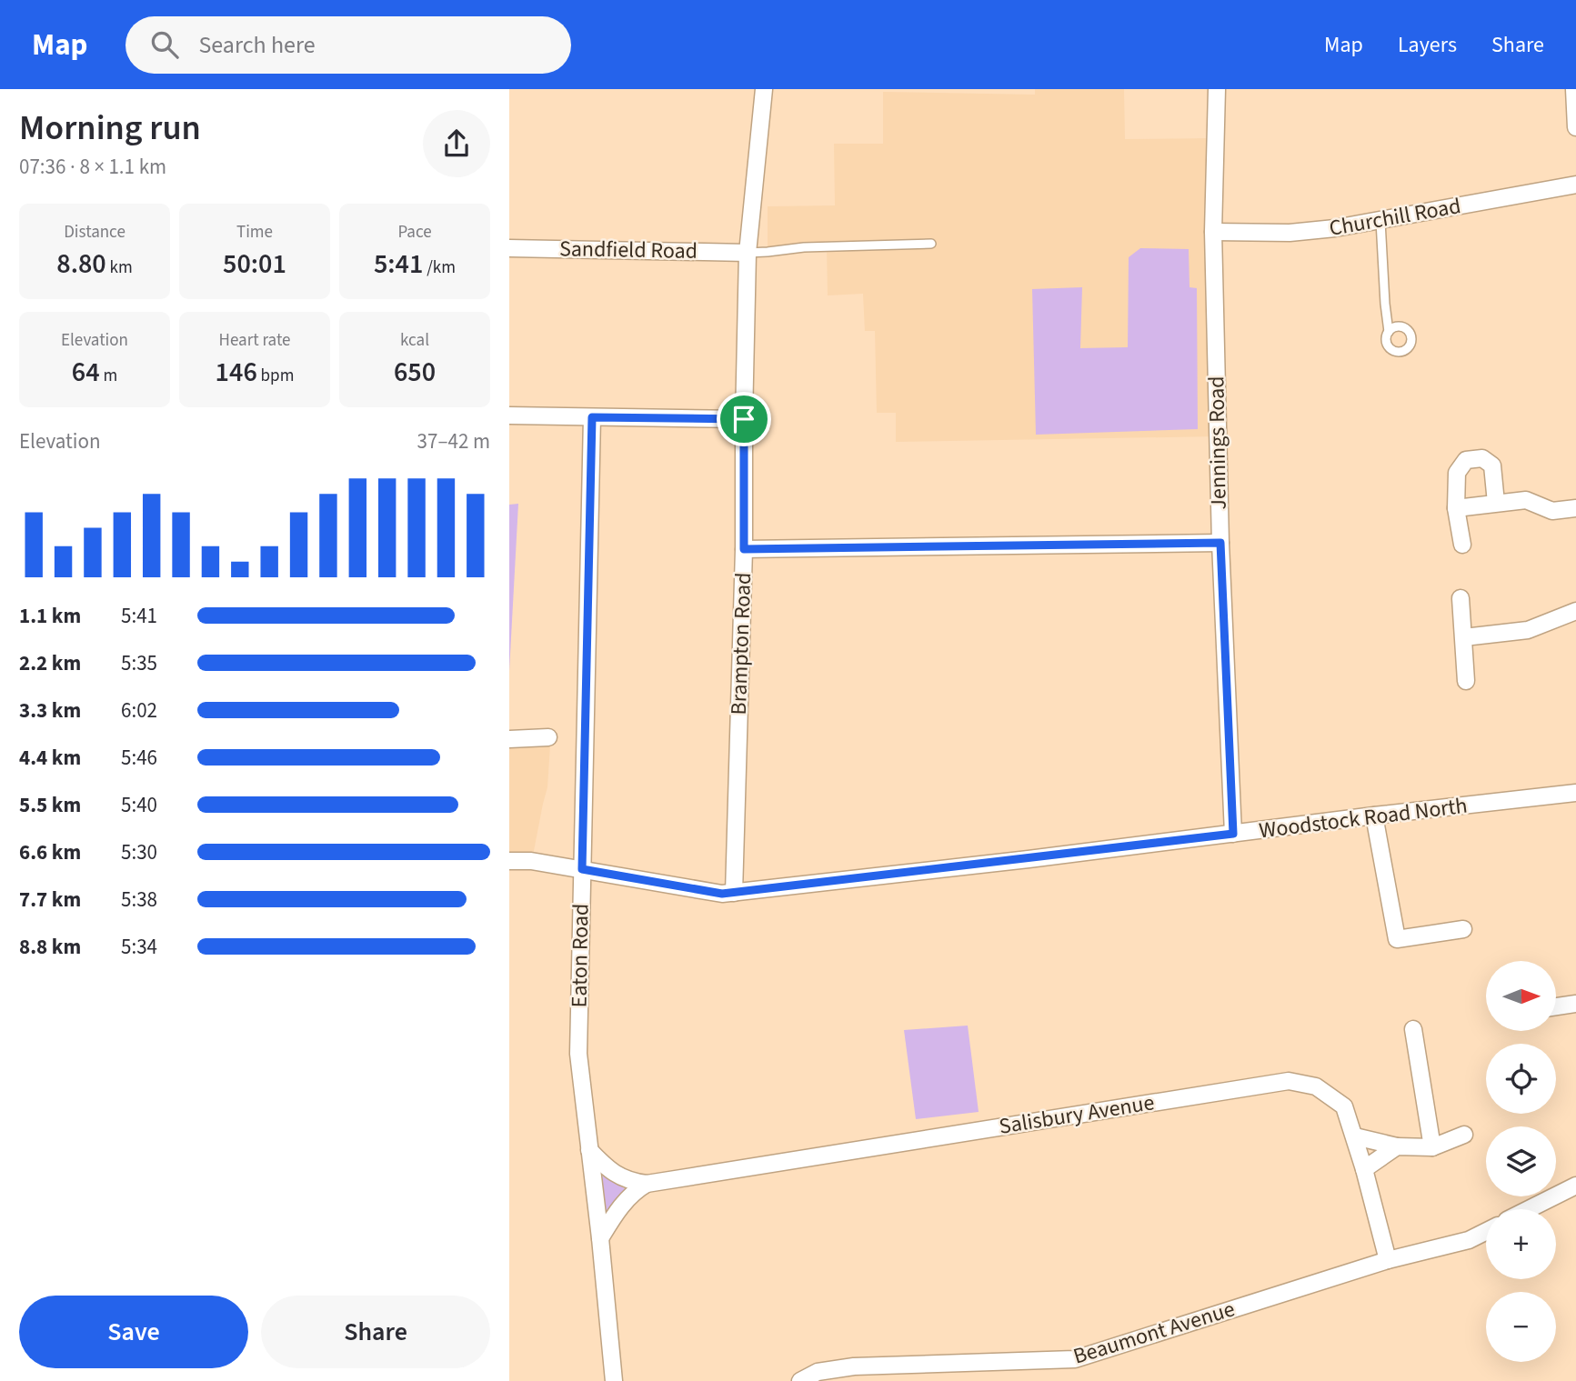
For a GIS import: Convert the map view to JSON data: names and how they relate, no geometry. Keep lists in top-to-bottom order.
{
  "streets": {
    "street": [
      "Churchill Road",
      "Sandfield Road",
      "Jennings Road",
      "Brampton Road",
      "Woodstock Road North",
      "Eaton Road",
      "Salisbury Avenue",
      "Beaumont Avenue"
    ]
  },
  "crossings": [
    ["Churchill Road", "Jennings Road"],
    ["Sandfield Road", "Brampton Road"],
    ["Jennings Road", "Woodstock Road North"],
    ["Brampton Road", "Woodstock Road North"],
    ["Woodstock Road North", "Eaton Road"],
    ["Eaton Road", "Salisbury Avenue"],
    ["Salisbury Avenue", "Beaumont Avenue"]
  ],
  "north": "right",
  "page": {
    "header": "Map",
    "search": "Search here",
    "nav": ["Map", "Layers", "Share"],
    "heading": ["Morning run", "07:36 · 8 × 1.1 km"],
    "stats": [
      ["Distance", "8.80 km"],
      ["Time", "50:01"],
      ["Pace", "5:41 /km"],
      ["Elevation", "64 m"],
      ["Heart rate", "146 bpm"],
      ["kcal", "650"]
    ],
    "chart": ["Elevation", "37–42 m"],
    "list": [
      {
        "name": "1.1 km",
        "note": "5:41"
      },
      {
        "name": "2.2 km",
        "note": "5:35"
      },
      {
        "name": "3.3 km",
        "note": "6:02"
      },
      {
        "name": "4.4 km",
        "note": "5:46"
      },
      {
        "name": "5.5 km",
        "note": "5:40"
      },
      {
        "name": "6.6 km",
        "note": "5:30"
      },
      {
        "name": "7.7 km",
        "note": "5:38"
      },
      {
        "name": "8.8 km",
        "note": "5:34"
      }
    ],
    "map_buttons": ["+", "−"],
    "buttons": ["Save", "Share"]
  }
}
